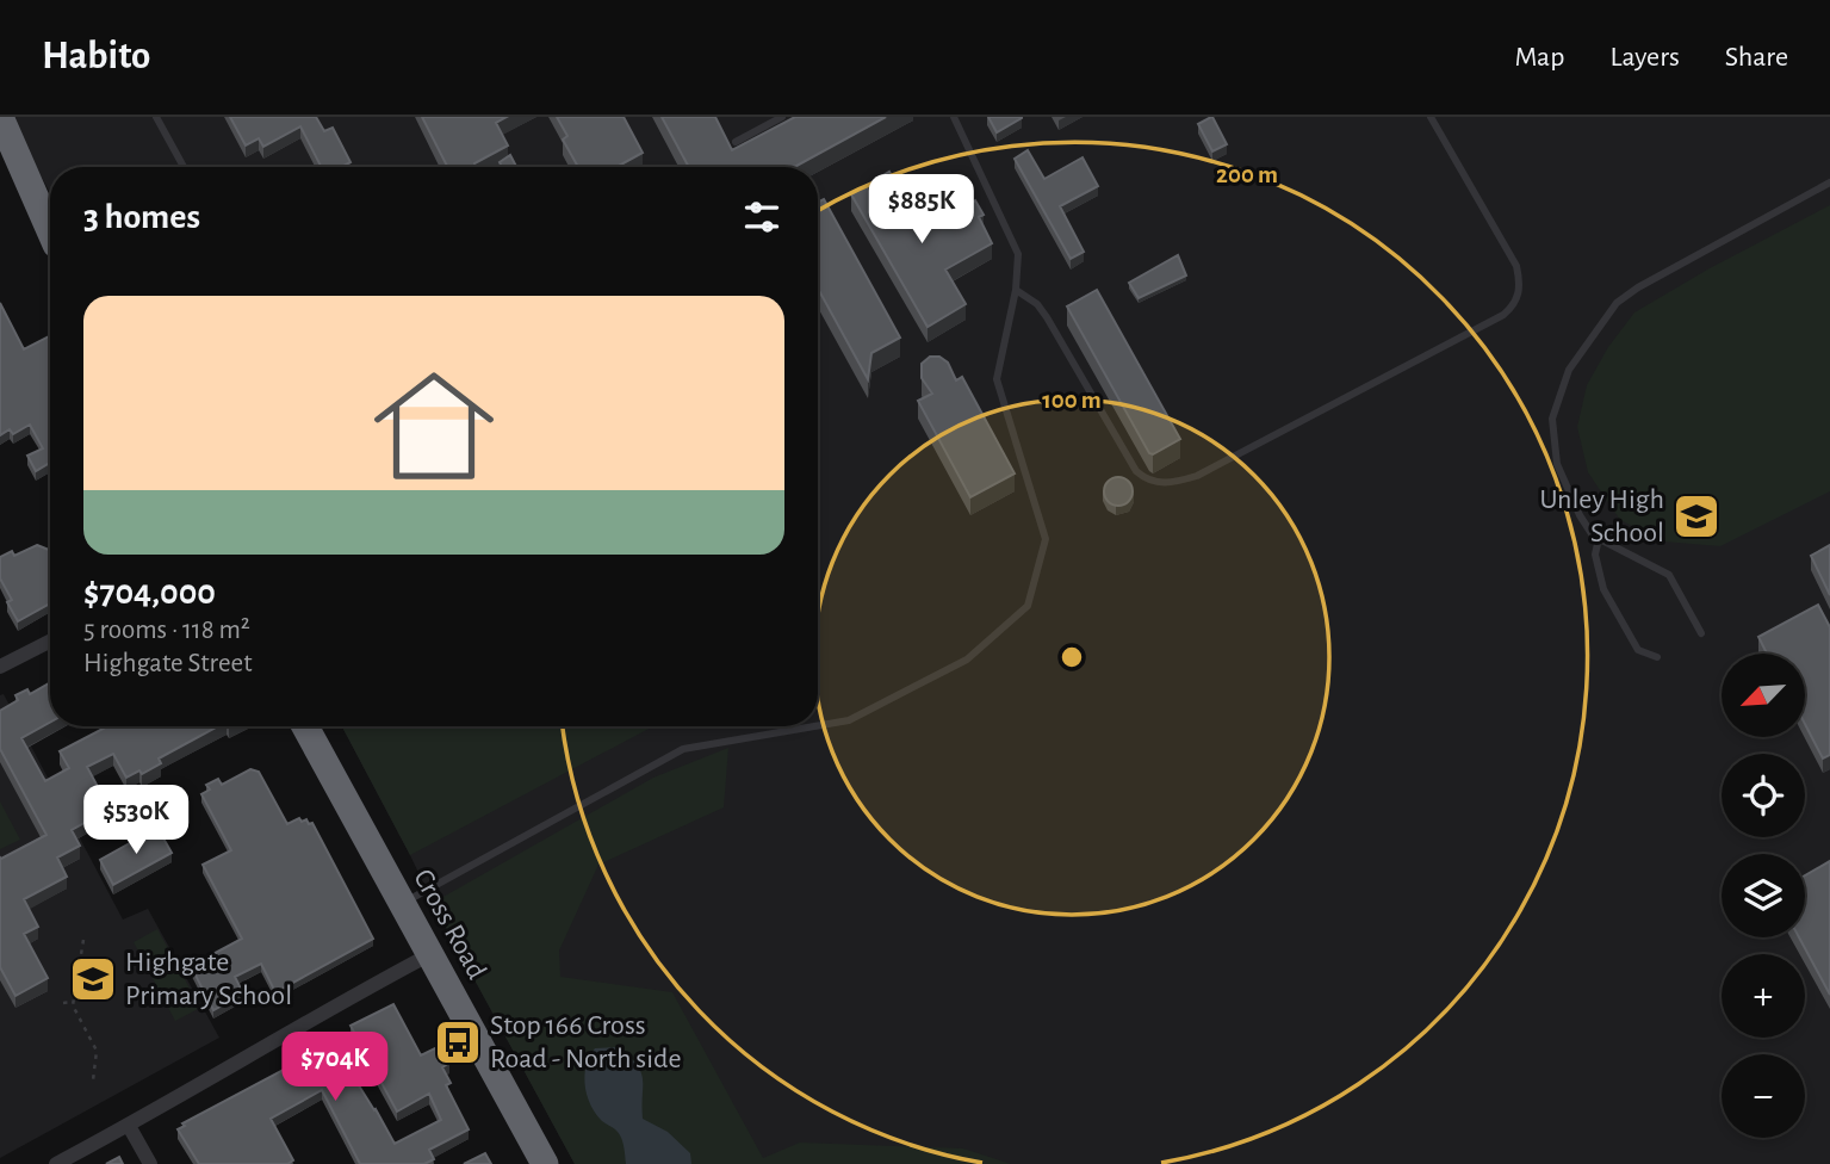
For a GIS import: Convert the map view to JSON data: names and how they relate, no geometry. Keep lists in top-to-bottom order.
{
  "streets": {
    "highway": ["Cross Road"]
  },
  "places": {
    "school or university": ["Unley High School", "Highgate Primary School"],
    "bus stop": ["Stop 166 Cross Road - North side"]
  },
  "north": "bottom left",
  "page": {
    "header": "Habito",
    "nav": ["Map", "Layers", "Share"],
    "heading": "3 homes",
    "price": ["$885K", "$530K", "$704K"],
    "list": [
      {
        "name": "$704,000",
        "note": "5 rooms · 118 m² · Highgate Street"
      }
    ],
    "map_buttons": ["+", "−"]
  },
  "rings": ["200 m", "100 m"]
}
